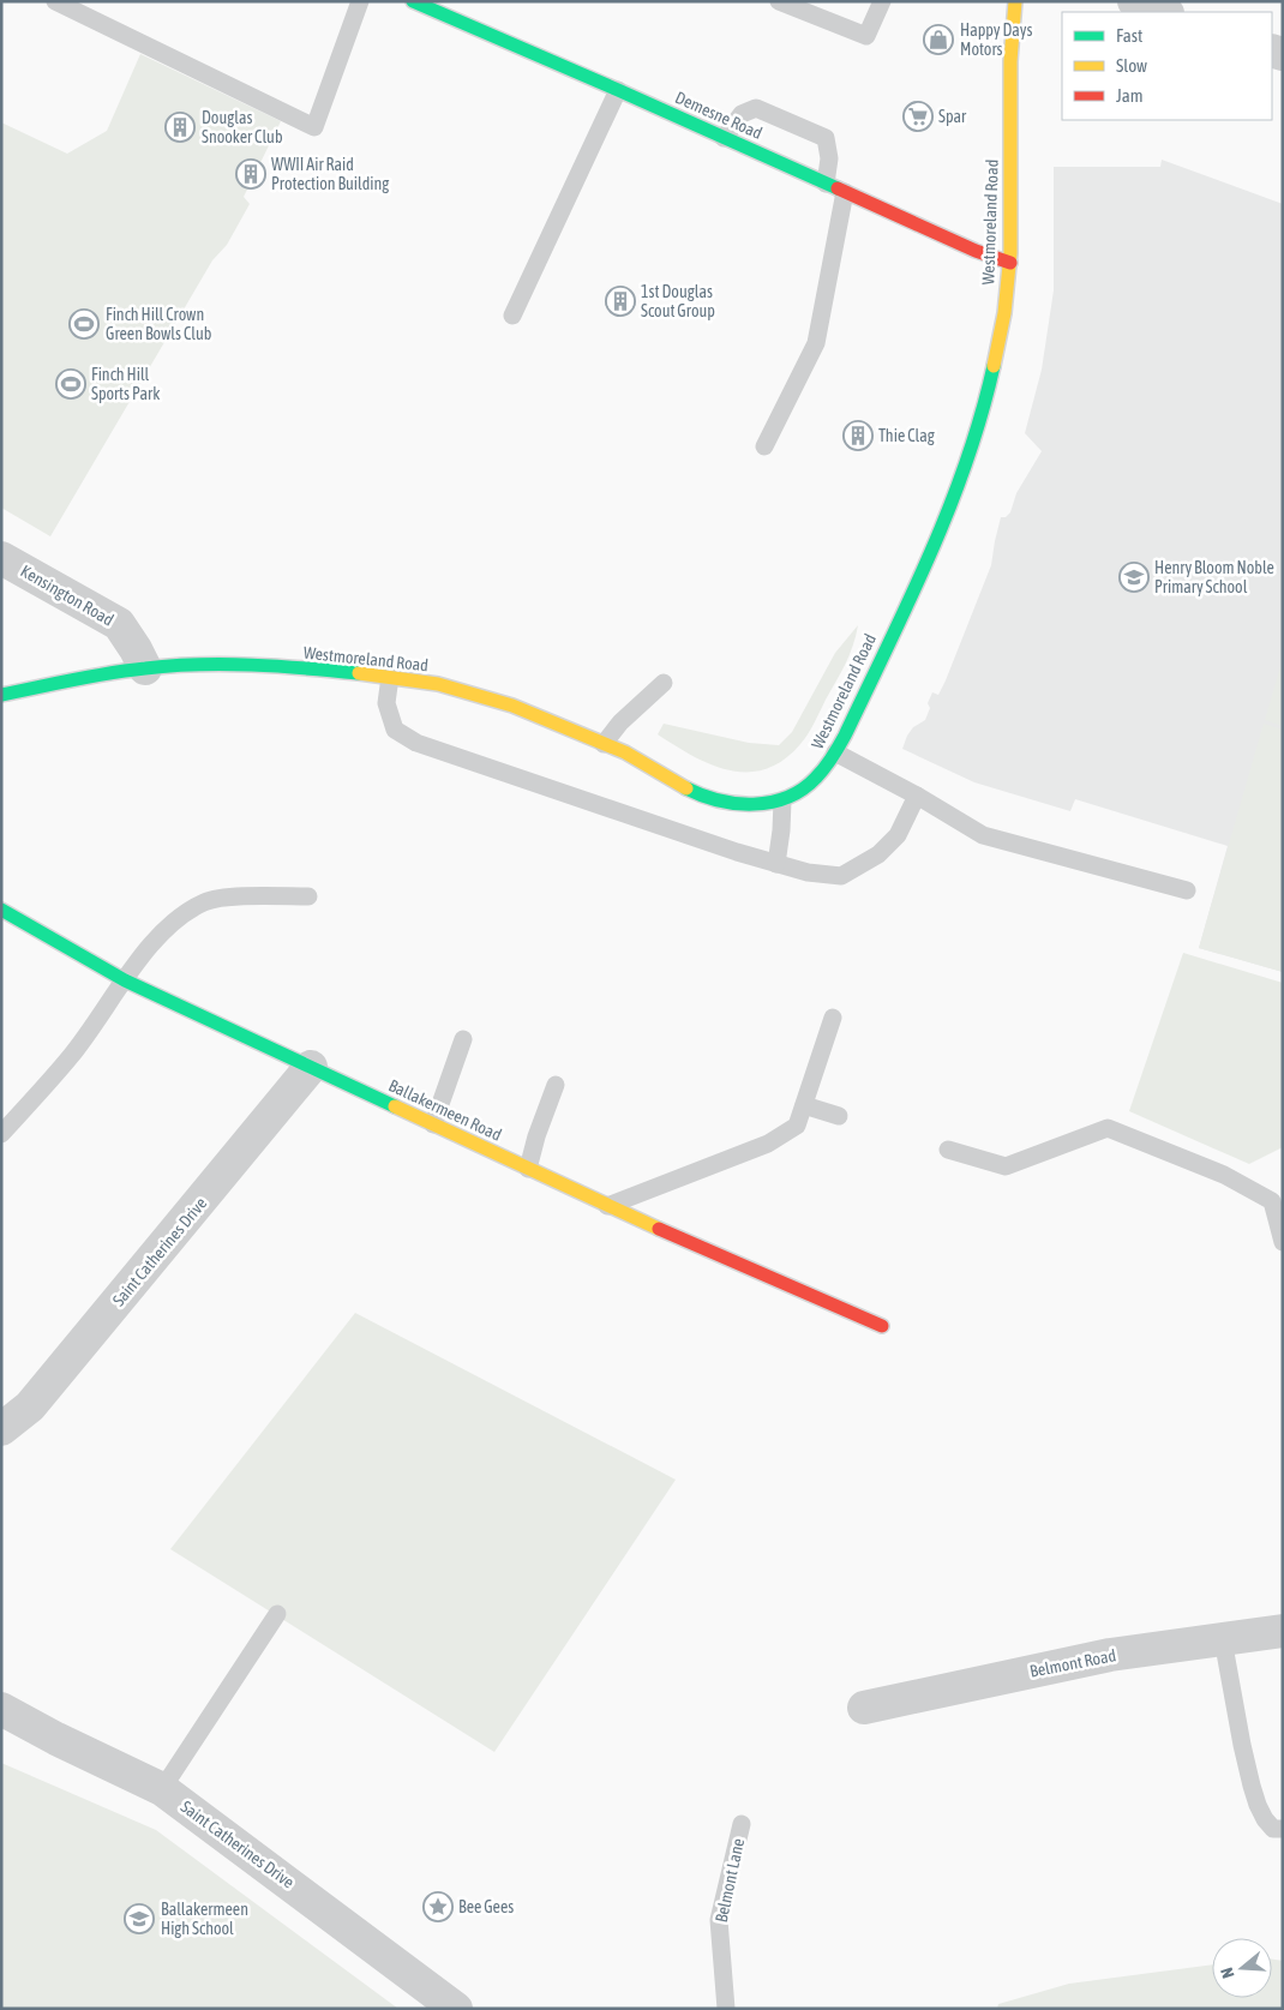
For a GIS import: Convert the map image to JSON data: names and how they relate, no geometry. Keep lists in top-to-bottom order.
{
  "streets": {
    "main road": ["Demesne Road", "Westmoreland Road", "Ballakermeen Road"],
    "street": ["Kensington Road", "Saint Catherines Drive", "Belmont Road"],
    "lane": ["Belmont Lane"]
  },
  "crossings": [
    ["Demesne Road", "Westmoreland Road"],
    ["Westmoreland Road", "Kensington Road"],
    ["Ballakermeen Road", "Saint Catherines Drive"]
  ],
  "places": {
    "shop": ["Happy Days Motors"],
    "supermarket": ["Spar"],
    "building": [
      "Douglas Snooker Club",
      "WWII Air Raid Protection Building",
      "1st Douglas Scout Group",
      "Thie Clag"
    ],
    "sports": ["Finch Hill Crown Green Bowls Club", "Finch Hill Sports Park"],
    "school or university": ["Henry Bloom Noble Primary School", "Ballakermeen High School"],
    "place": ["Bee Gees"]
  },
  "legend": ["Fast", "Slow", "Jam"],
  "north": "left"
}
